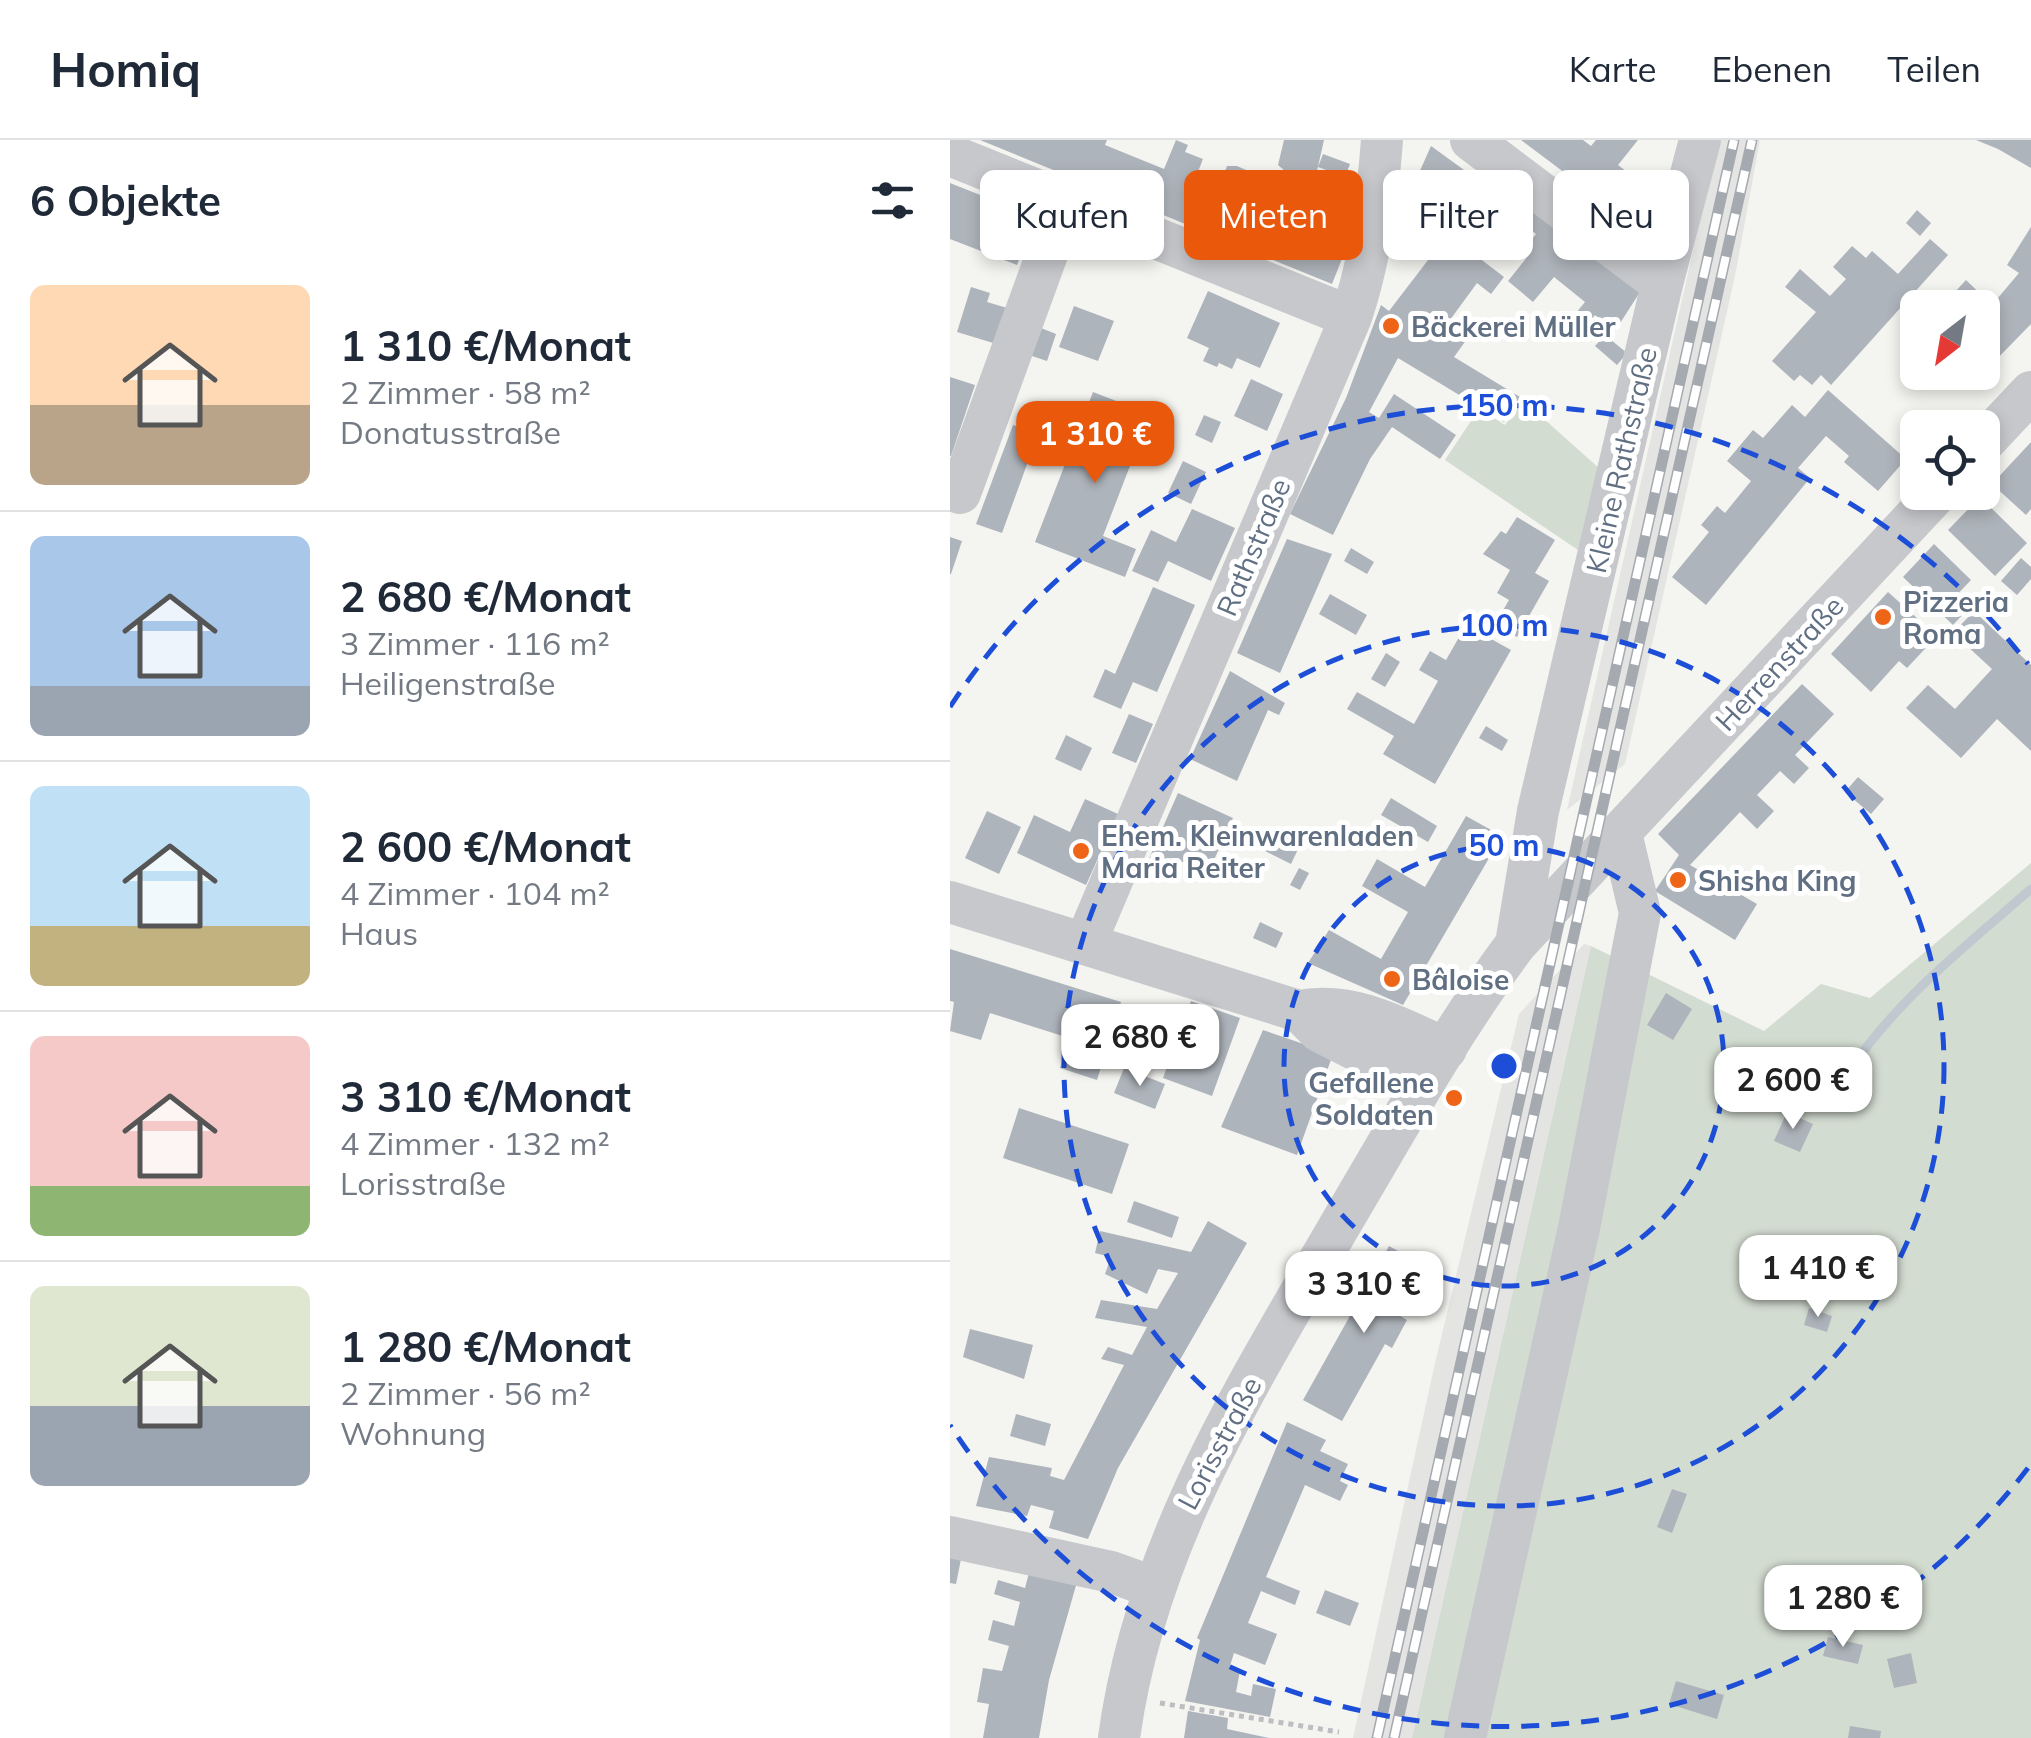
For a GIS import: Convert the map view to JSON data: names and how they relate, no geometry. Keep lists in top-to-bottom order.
{
  "streets": {
    "street": [
      "Kleine Rathstraße",
      "Rathstraße",
      "Herrenstraße",
      "Lorisstraße"
    ]
  },
  "crossings": [
    ["Kleine Rathstraße", "Lorisstraße"],
    ["Herrenstraße", "Lorisstraße"]
  ],
  "places": [
    "Bäckerei Müller",
    "Pizzeria Roma",
    "Ehem. Kleinwarenladen Maria Reiter",
    "Shisha King",
    "Bâloise",
    "Gefallene Soldaten"
  ],
  "north": "bottom left",
  "page": {
    "header": "Homiq",
    "nav": ["Karte", "Ebenen", "Teilen"],
    "heading": "6 Objekte",
    "chip": [
      "Kaufen",
      "Mieten",
      "Filter",
      "Neu"
    ],
    "list": [
      {
        "name": "1 310 €/Monat",
        "note": "2 Zimmer · 58 m² · Donatusstraße"
      },
      {
        "name": "2 680 €/Monat",
        "note": "3 Zimmer · 116 m² · Heiligenstraße"
      },
      {
        "name": "2 600 €/Monat",
        "note": "4 Zimmer · 104 m² · Haus"
      },
      {
        "name": "3 310 €/Monat",
        "note": "4 Zimmer · 132 m² · Lorisstraße"
      },
      {
        "name": "1 280 €/Monat",
        "note": "2 Zimmer · 56 m² · Wohnung"
      }
    ],
    "price": [
      "1 310 €",
      "2 680 €",
      "2 600 €",
      "1 410 €",
      "3 310 €",
      "1 280 €"
    ]
  },
  "rings": ["150 m", "100 m", "50 m"]
}
